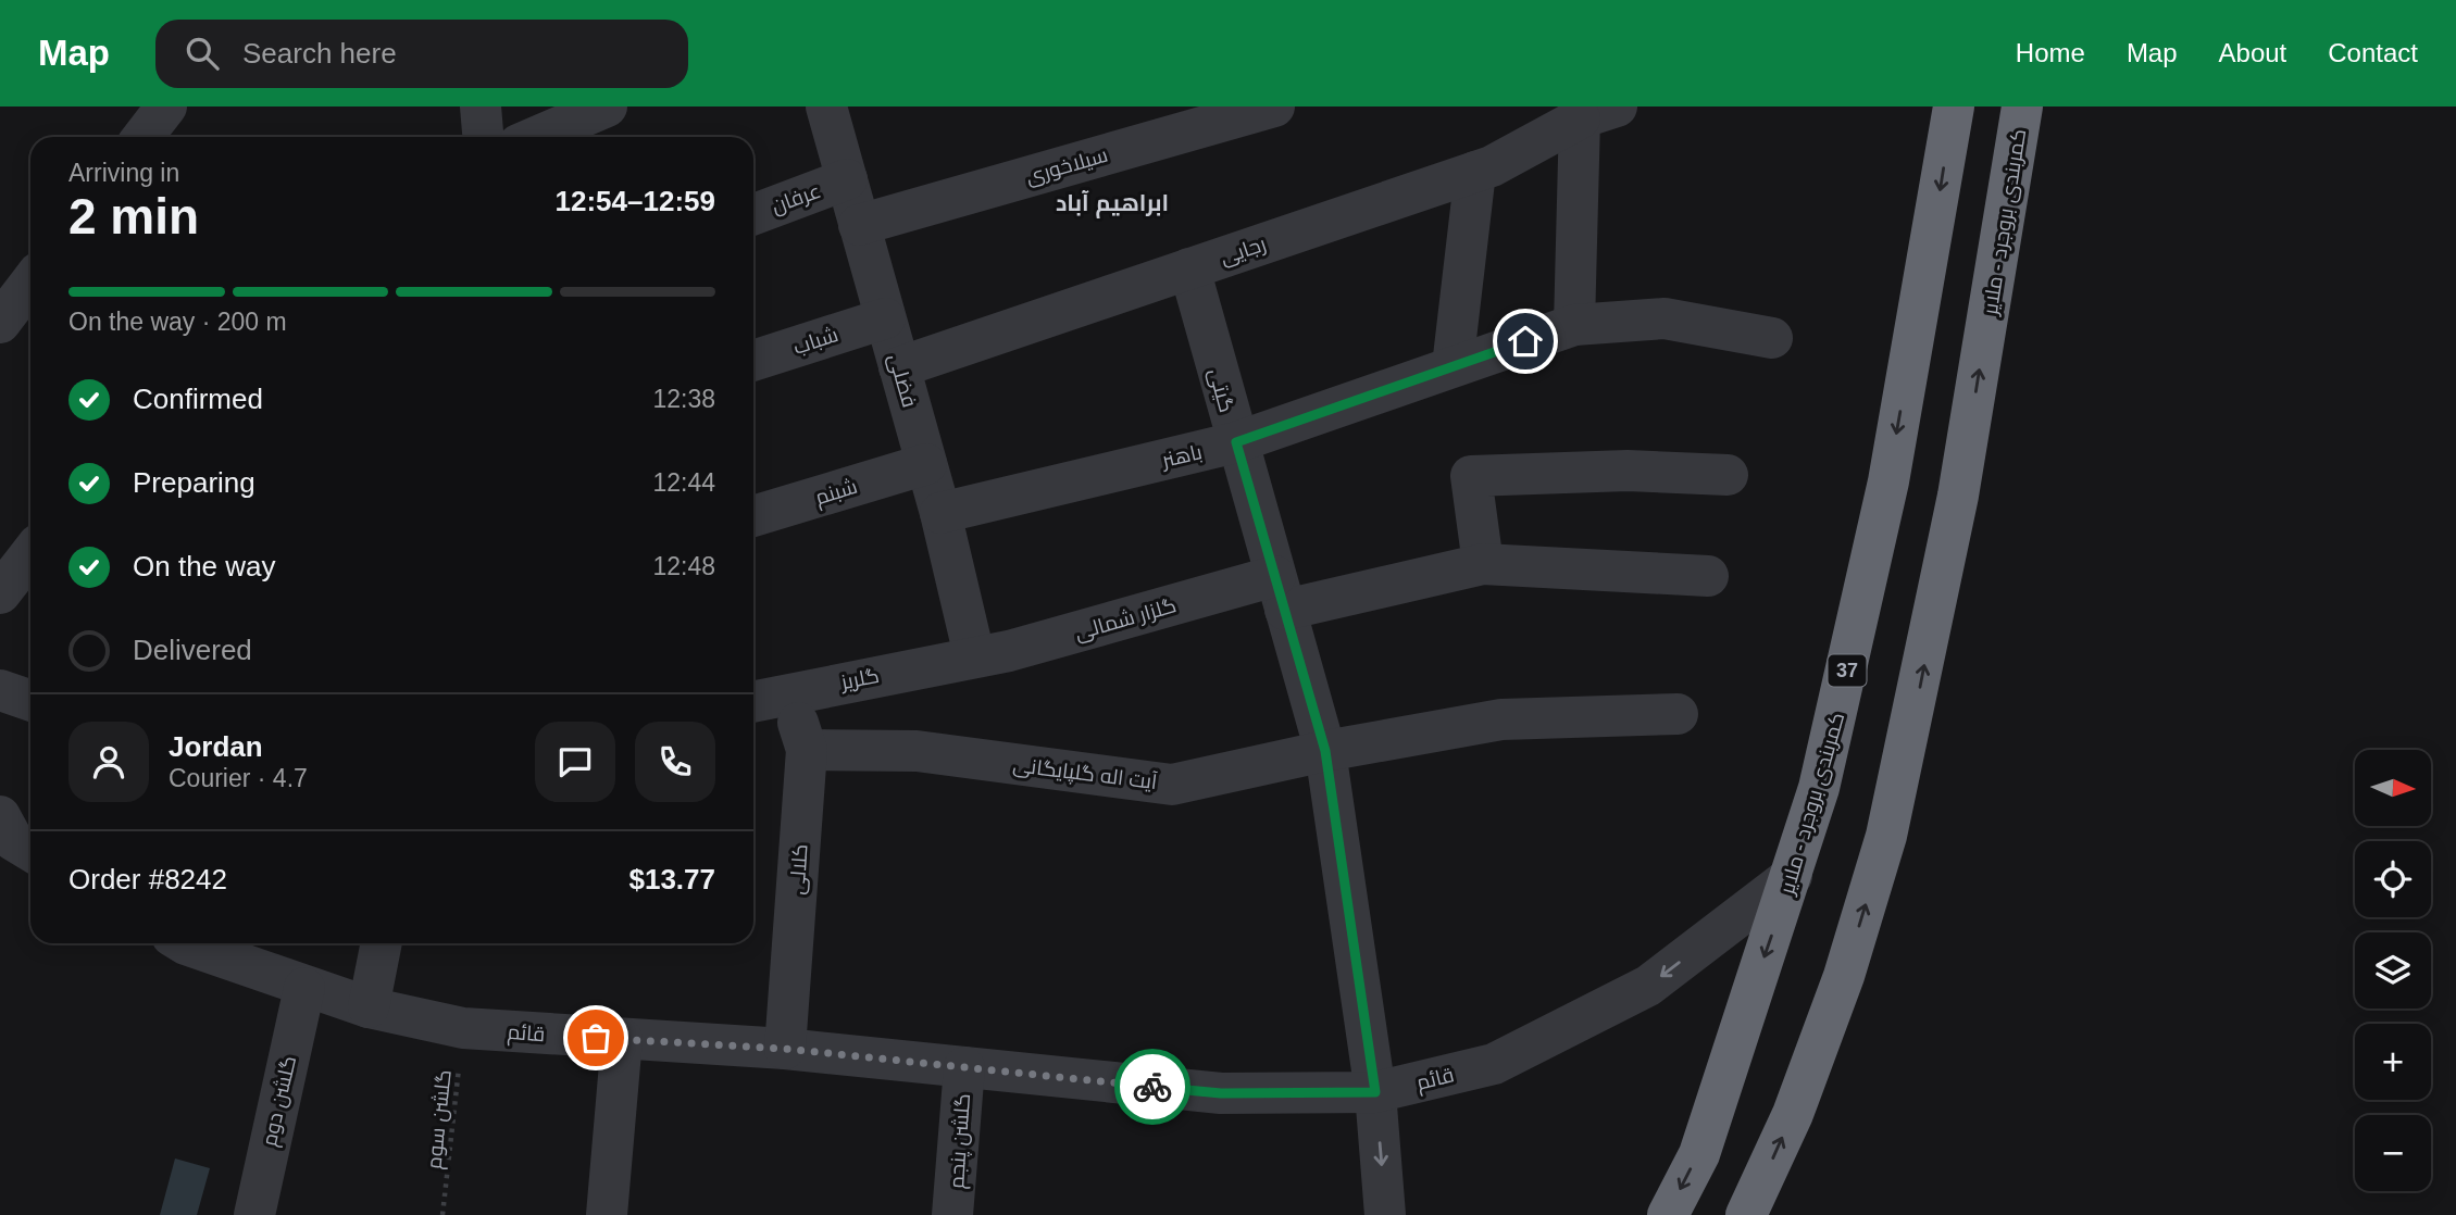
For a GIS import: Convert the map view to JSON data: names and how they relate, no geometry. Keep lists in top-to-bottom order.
{
  "streets": {
    "highway": ["کمربندی بروجرد - ملایر", "37"],
    "street": [
      "سیلاخوری",
      "عرفان",
      "رجایی",
      "شباب",
      "فضلی",
      "گیتی",
      "باهنر",
      "شبنم",
      "گلزار شمالی",
      "گلریز",
      "آیت اله گلپایگانی",
      "کلالی",
      "قائم",
      "گلشن دوم",
      "گلشن پنجم"
    ],
    "path": ["گلشن سوم"]
  },
  "crossings": [
    ["سیلاخوری", "فضلی"],
    ["عرفان", "فضلی"],
    ["کمربندی بروجرد - ملایر", "قائم"],
    ["رجایی", "فضلی"],
    ["رجایی", "گیتی"],
    ["شباب", "فضلی"],
    ["فضلی", "باهنر"],
    ["فضلی", "شبنم"],
    ["فضلی", "گلزار شمالی"],
    ["فضلی", "گلریز"],
    ["گیتی", "باهنر"],
    ["گیتی", "گلزار شمالی"],
    ["گیتی", "آیت اله گلپایگانی"],
    ["گیتی", "قائم"],
    ["گلزار شمالی", "گلریز"],
    ["گلریز", "کلالی"],
    ["آیت اله گلپایگانی", "کلالی"],
    ["کلالی", "قائم"],
    ["قائم", "گلشن دوم"],
    ["قائم", "گلشن سوم"],
    ["قائم", "گلشن پنجم"]
  ],
  "districts": ["ابراهیم آباد"],
  "north": "right",
  "page": {
    "header": "Map",
    "search": "Search here",
    "nav": [
      "Home",
      "Map",
      "About",
      "Contact"
    ],
    "heading": ["2 min", "Arriving in", "12:54–12:59"],
    "panel": [
      "Jordan",
      "Courier · 4.7",
      "Order #8242",
      "$13.77"
    ],
    "bar": "On the way · 200 m",
    "list": [
      ["Confirmed", "12:38"],
      ["Preparing", "12:44"],
      ["On the way", "12:48"],
      "Delivered"
    ],
    "map_buttons": ["+", "−"]
  }
}
